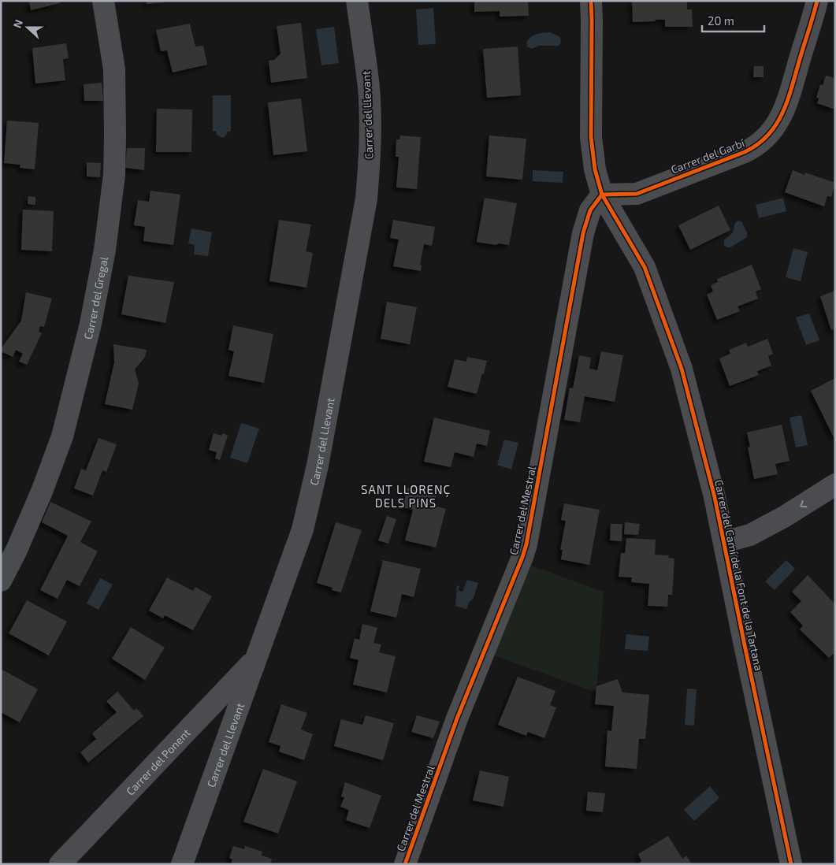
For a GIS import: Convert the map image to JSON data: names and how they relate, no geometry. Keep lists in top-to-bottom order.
{
  "streets": {
    "street": [
      "Carrer del Llevant",
      "Carrer del Garbí",
      "Carrer del Gregal",
      "Carrer del Mestral",
      "Carrer del Camí de la Font de la Tartana",
      "Carrer del Ponent"
    ]
  },
  "crossings": [
    ["Carrer del Llevant", "Carrer del Ponent"],
    ["Carrer del Garbí", "Carrer del Mestral"],
    ["Carrer del Garbí", "Carrer del Camí de la Font de la Tartana"],
    ["Carrer del Mestral", "Carrer del Camí de la Font de la Tartana"]
  ],
  "districts": ["SANT LLORENÇ DELS PINS"],
  "scale_bar": "20 m",
  "north": "left"
}
